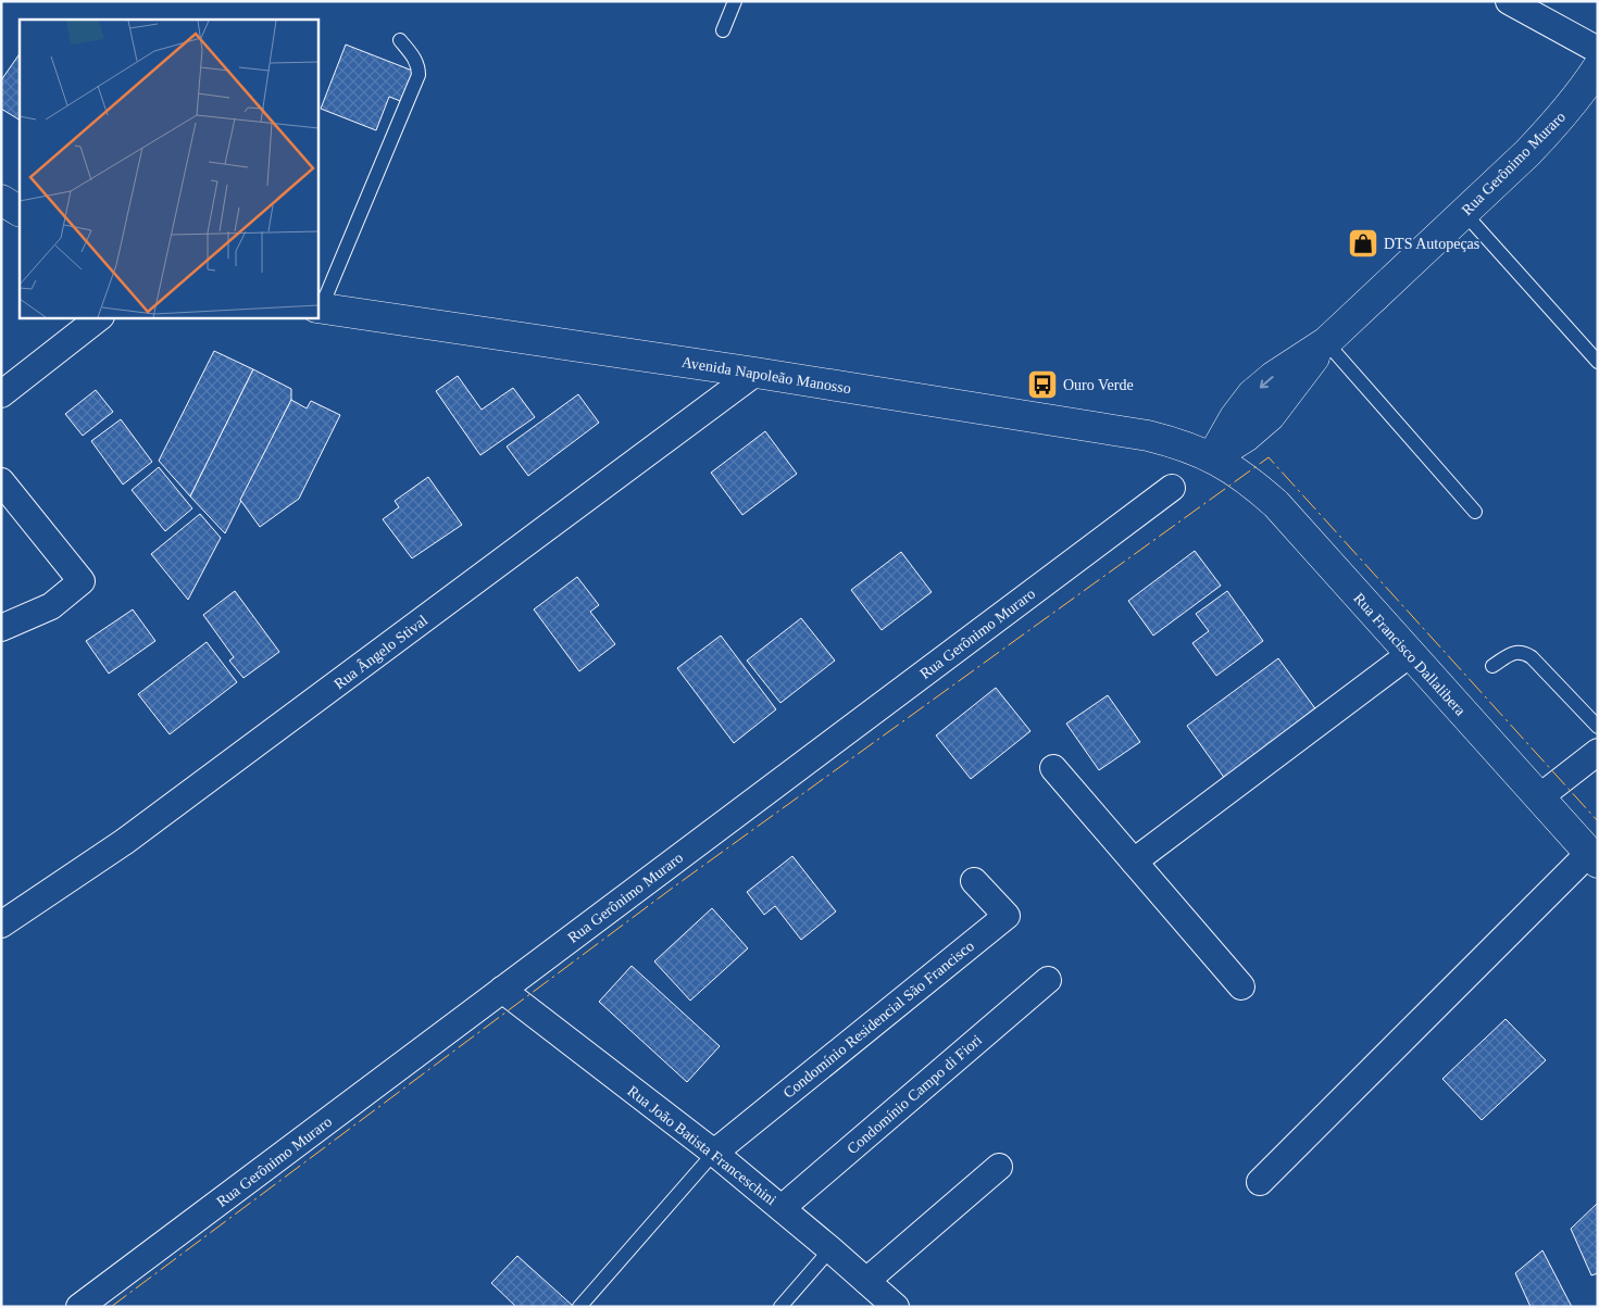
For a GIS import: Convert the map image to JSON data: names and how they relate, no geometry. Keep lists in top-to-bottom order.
{
  "streets": {
    "street": [
      "Rua Gerônimo Muraro",
      "Avenida Napoleão Manosso",
      "Rua Ângelo Stival",
      "Rua Francisco Dallalibera",
      "Condomínio Residencial São Francisco",
      "Condomínio Campo di Fiori",
      "Rua João Batista Franceschini"
    ]
  },
  "crossings": [
    ["Rua Gerônimo Muraro", "Avenida Napoleão Manosso"],
    ["Rua Gerônimo Muraro", "Rua Francisco Dallalibera"],
    ["Rua Gerônimo Muraro", "Rua João Batista Franceschini"],
    ["Avenida Napoleão Manosso", "Rua Ângelo Stival"],
    ["Avenida Napoleão Manosso", "Rua Francisco Dallalibera"],
    ["Condomínio Residencial São Francisco", "Rua João Batista Franceschini"],
    ["Condomínio Campo di Fiori", "Rua João Batista Franceschini"]
  ],
  "places": {
    "shop": ["DTS Autopeças"],
    "bus stop": ["Ouro Verde"]
  }
}
